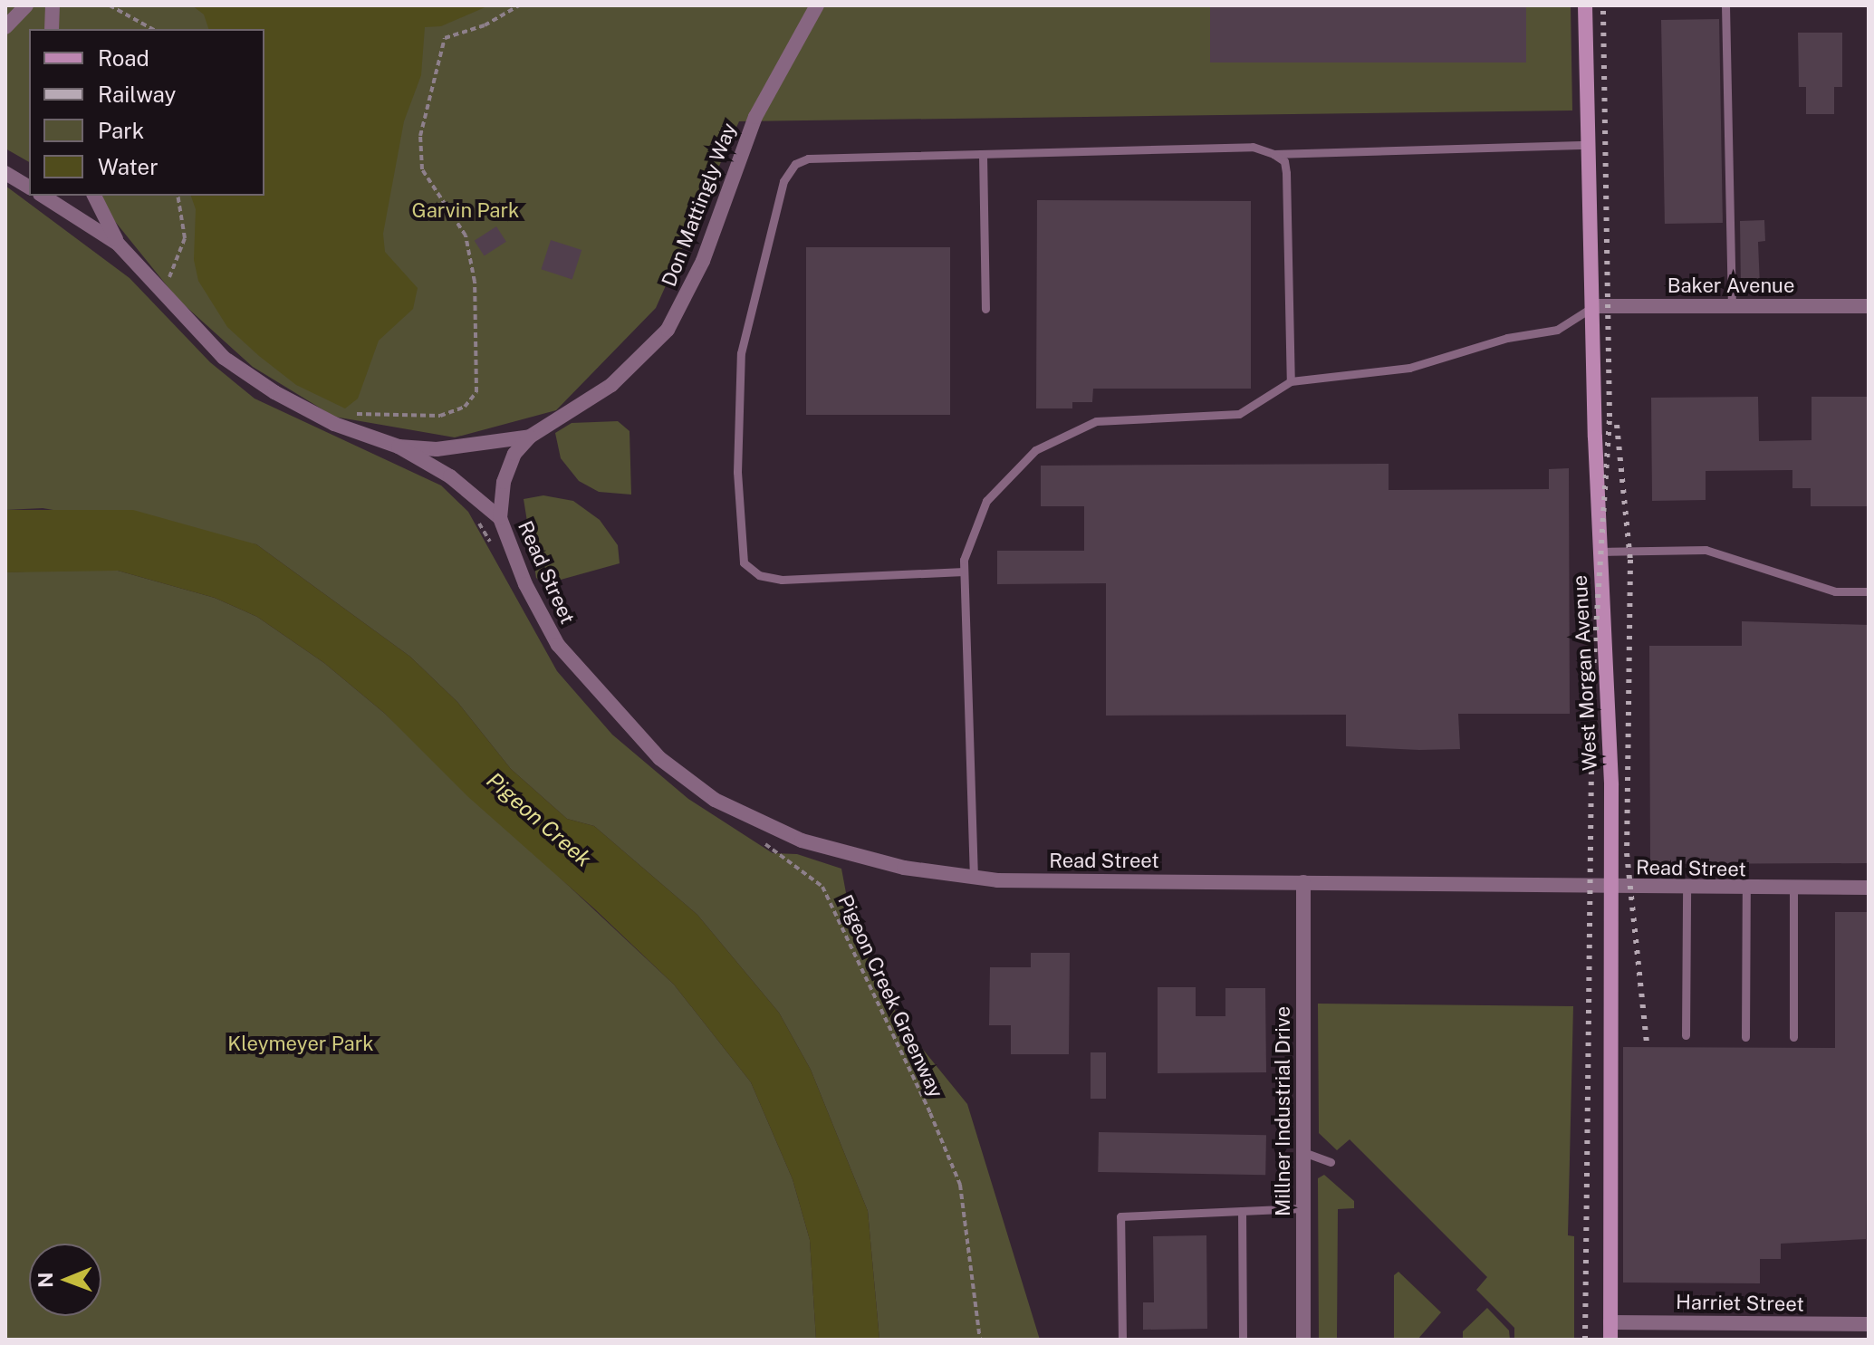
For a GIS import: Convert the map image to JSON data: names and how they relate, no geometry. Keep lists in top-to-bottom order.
{
  "streets": {
    "street": [
      "Don Mattingly Way",
      "Baker Avenue",
      "Read Street",
      "West Morgan Avenue",
      "Millner Industrial Drive",
      "Harriet Street"
    ],
    "path": ["Pigeon Creek Greenway"]
  },
  "crossings": [
    ["Don Mattingly Way", "Read Street"],
    ["Baker Avenue", "West Morgan Avenue"],
    ["Read Street", "West Morgan Avenue"],
    ["Read Street", "Millner Industrial Drive"],
    ["West Morgan Avenue", "Harriet Street"]
  ],
  "water": ["Pigeon Creek"],
  "parks": ["Garvin Park", "Kleymeyer Park"],
  "legend": [
    "Road",
    "Railway",
    "Park",
    "Water"
  ],
  "north": "left"
}
